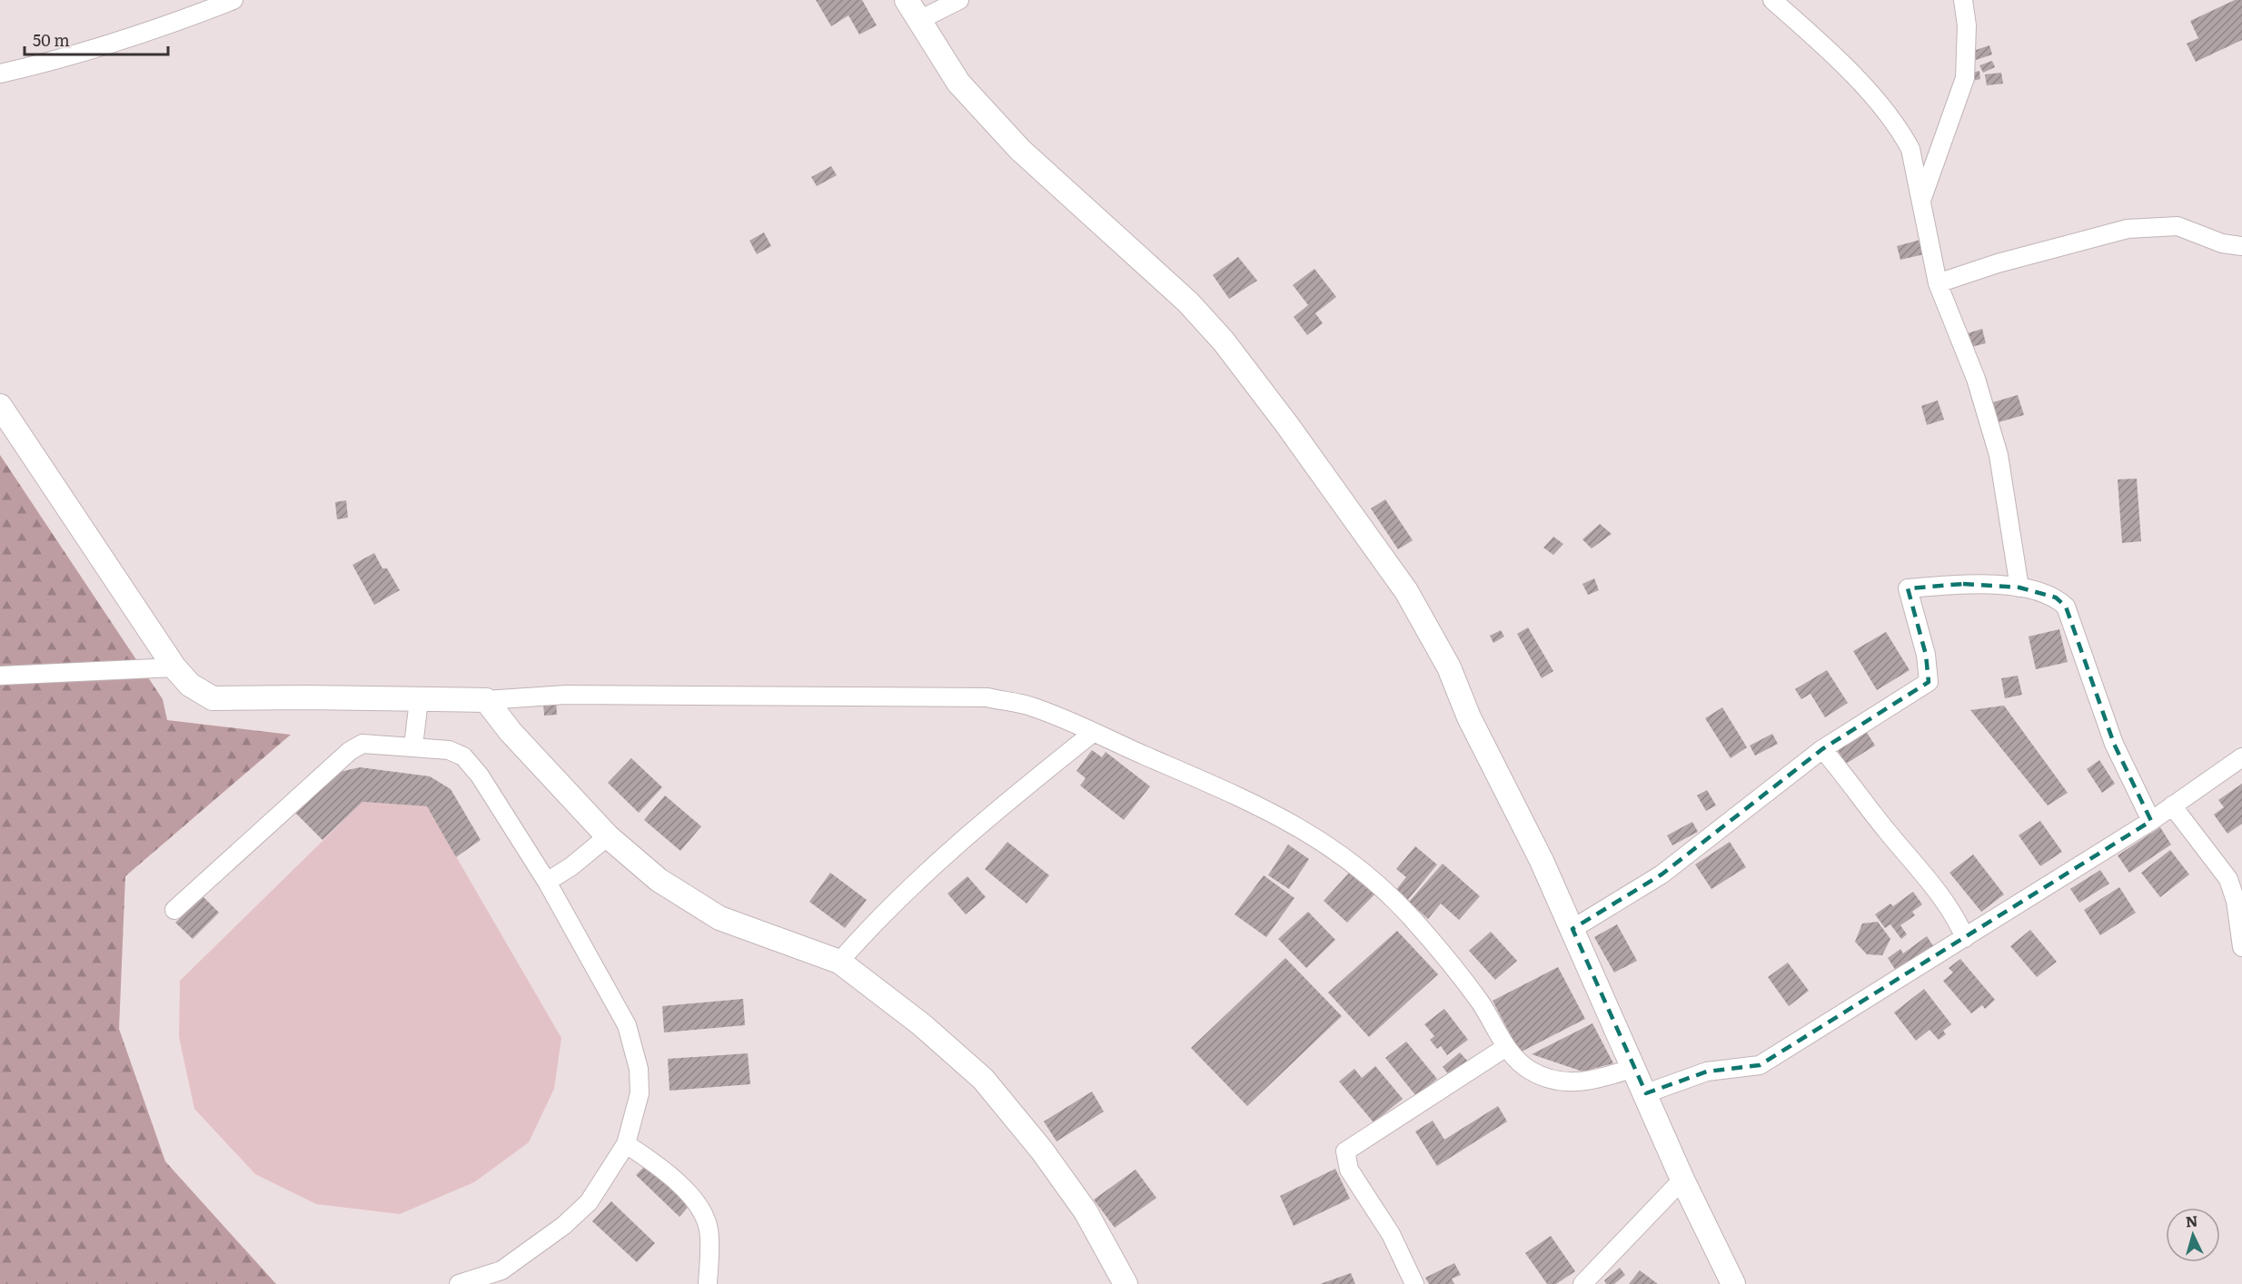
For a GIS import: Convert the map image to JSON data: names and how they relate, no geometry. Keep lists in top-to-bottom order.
{
  "scale_bar": "50 m",
  "north": "top"
}
